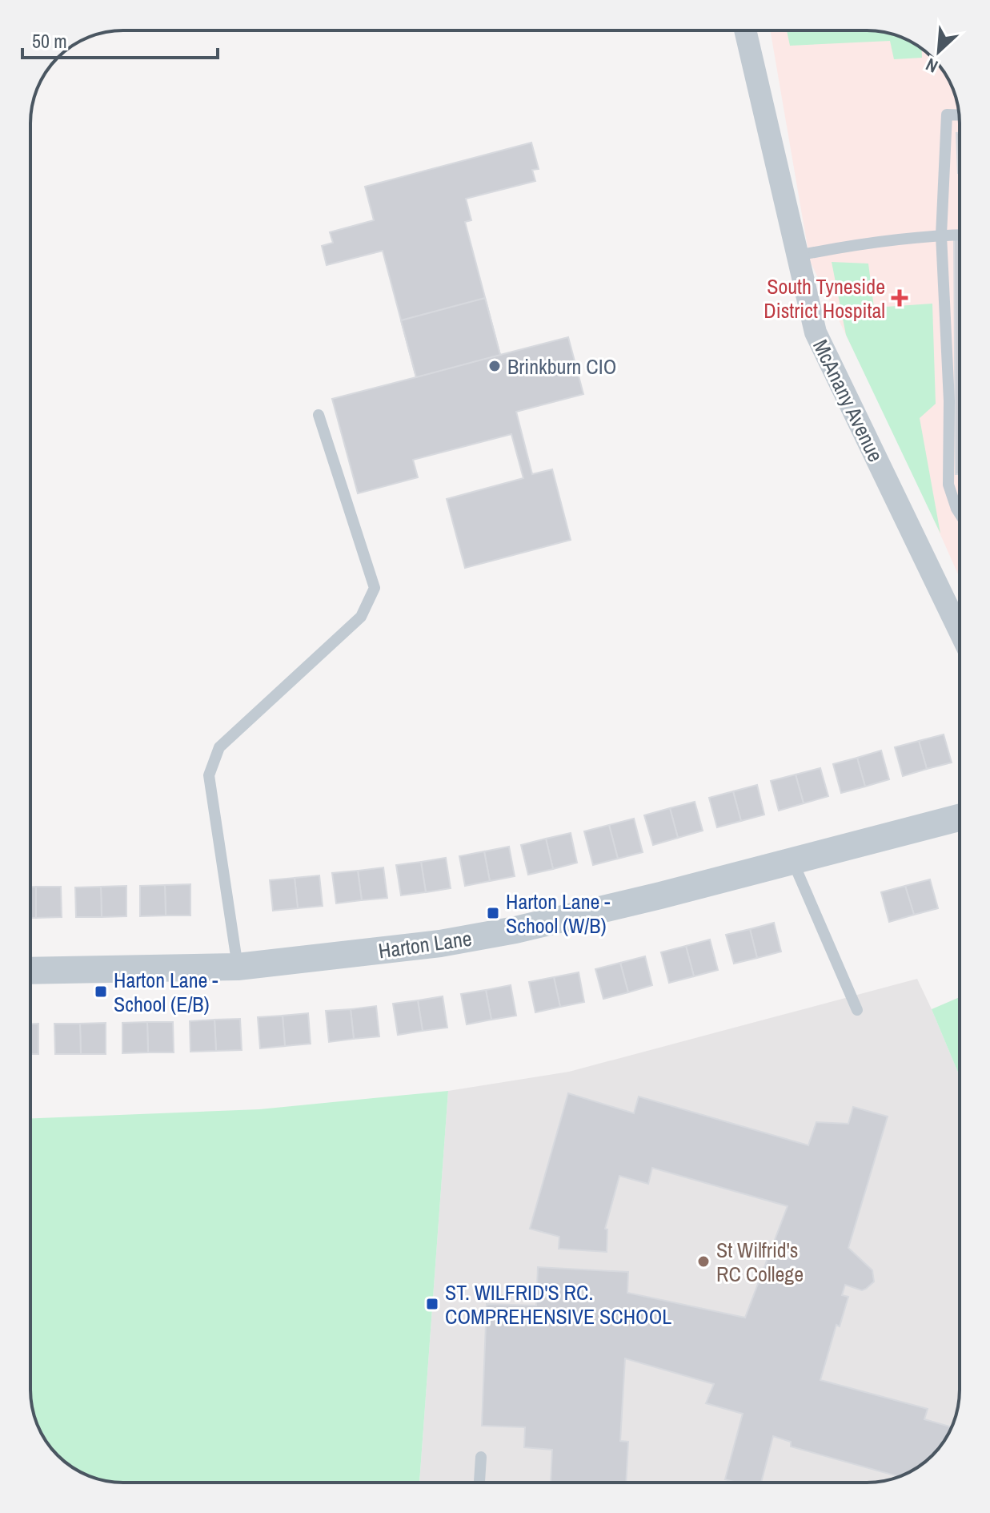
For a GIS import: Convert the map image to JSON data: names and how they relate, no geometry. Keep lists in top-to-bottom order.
{
  "streets": {
    "street": ["McAnany Avenue", "Harton Lane"]
  },
  "places": {
    "health": ["South Tyneside District Hospital"],
    "other": ["Brinkburn CIO", "St Wilfrid's RC College"],
    "transit": ["Harton Lane - School (W/B)", "Harton Lane - School (E/B)", "ST. WILFRID'S RC. COMPREHENSIVE SCHOOL"]
  },
  "scale_bar": "50 m",
  "north": "bottom left"
}
